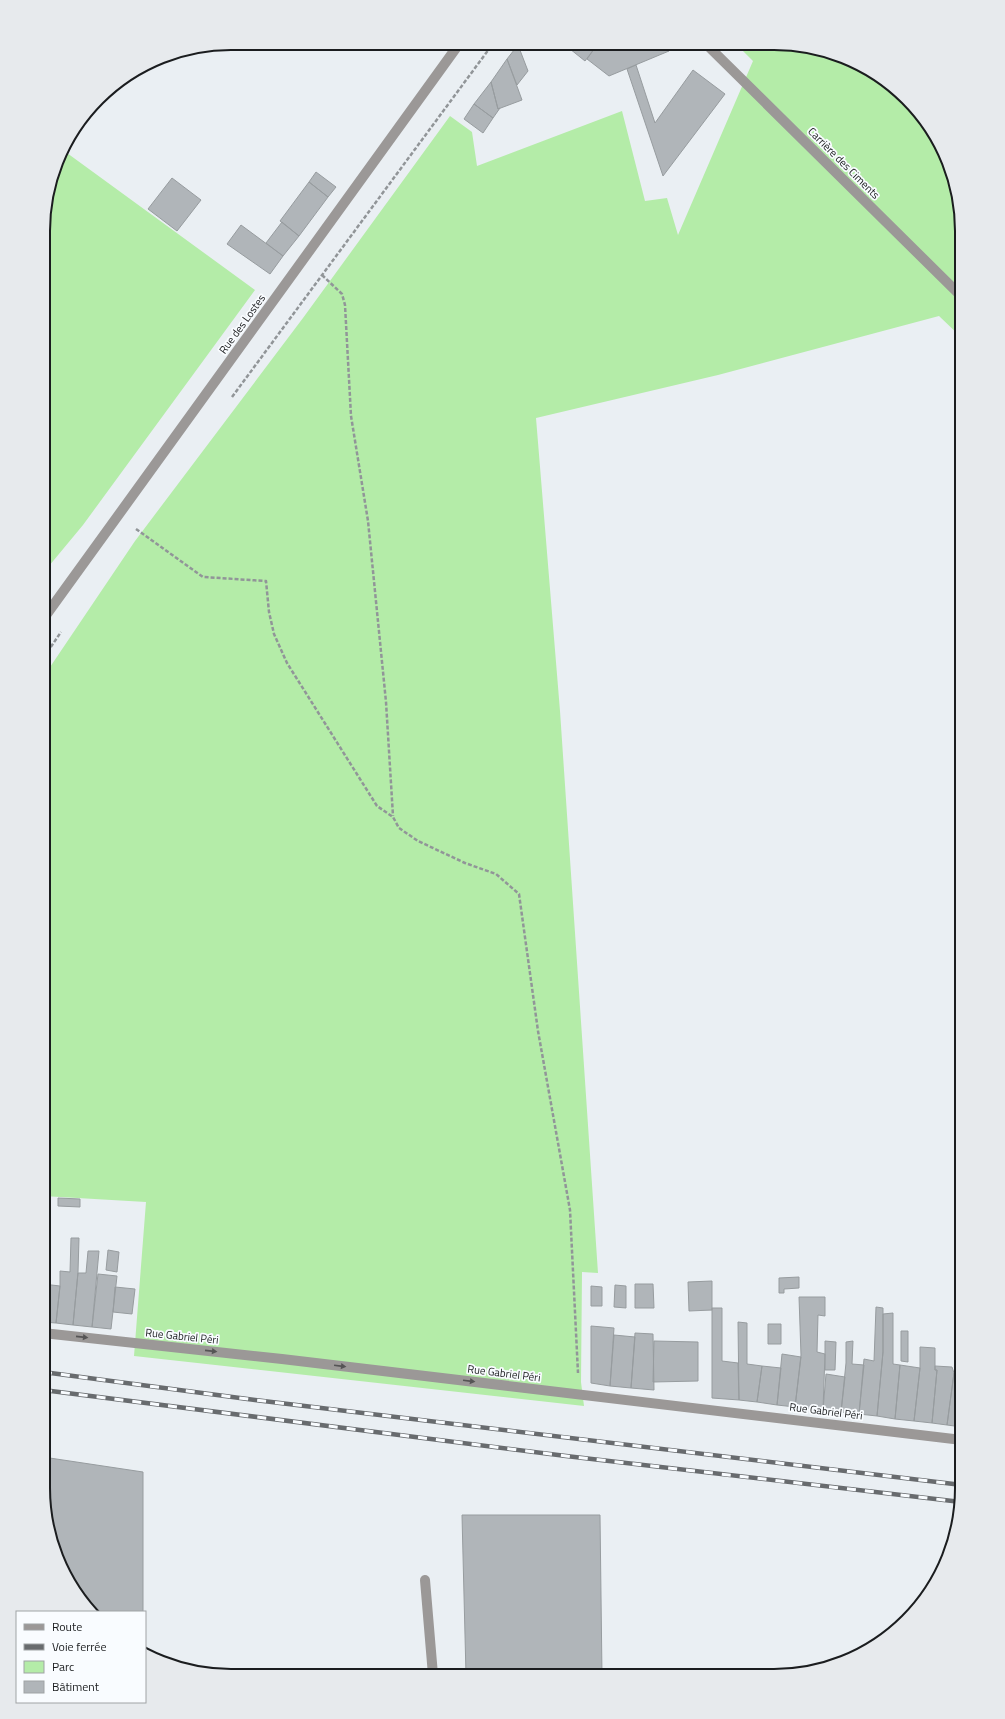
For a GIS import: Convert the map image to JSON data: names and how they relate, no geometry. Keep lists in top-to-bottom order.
{
  "streets": {
    "street": ["Carrière des Ciments", "Rue des Lostes", "Rue Gabriel Péri"]
  },
  "one_way": ["Rue Gabriel Péri"],
  "legend": [
    "Route",
    "Voie ferrée",
    "Parc",
    "Bâtiment"
  ]
}
